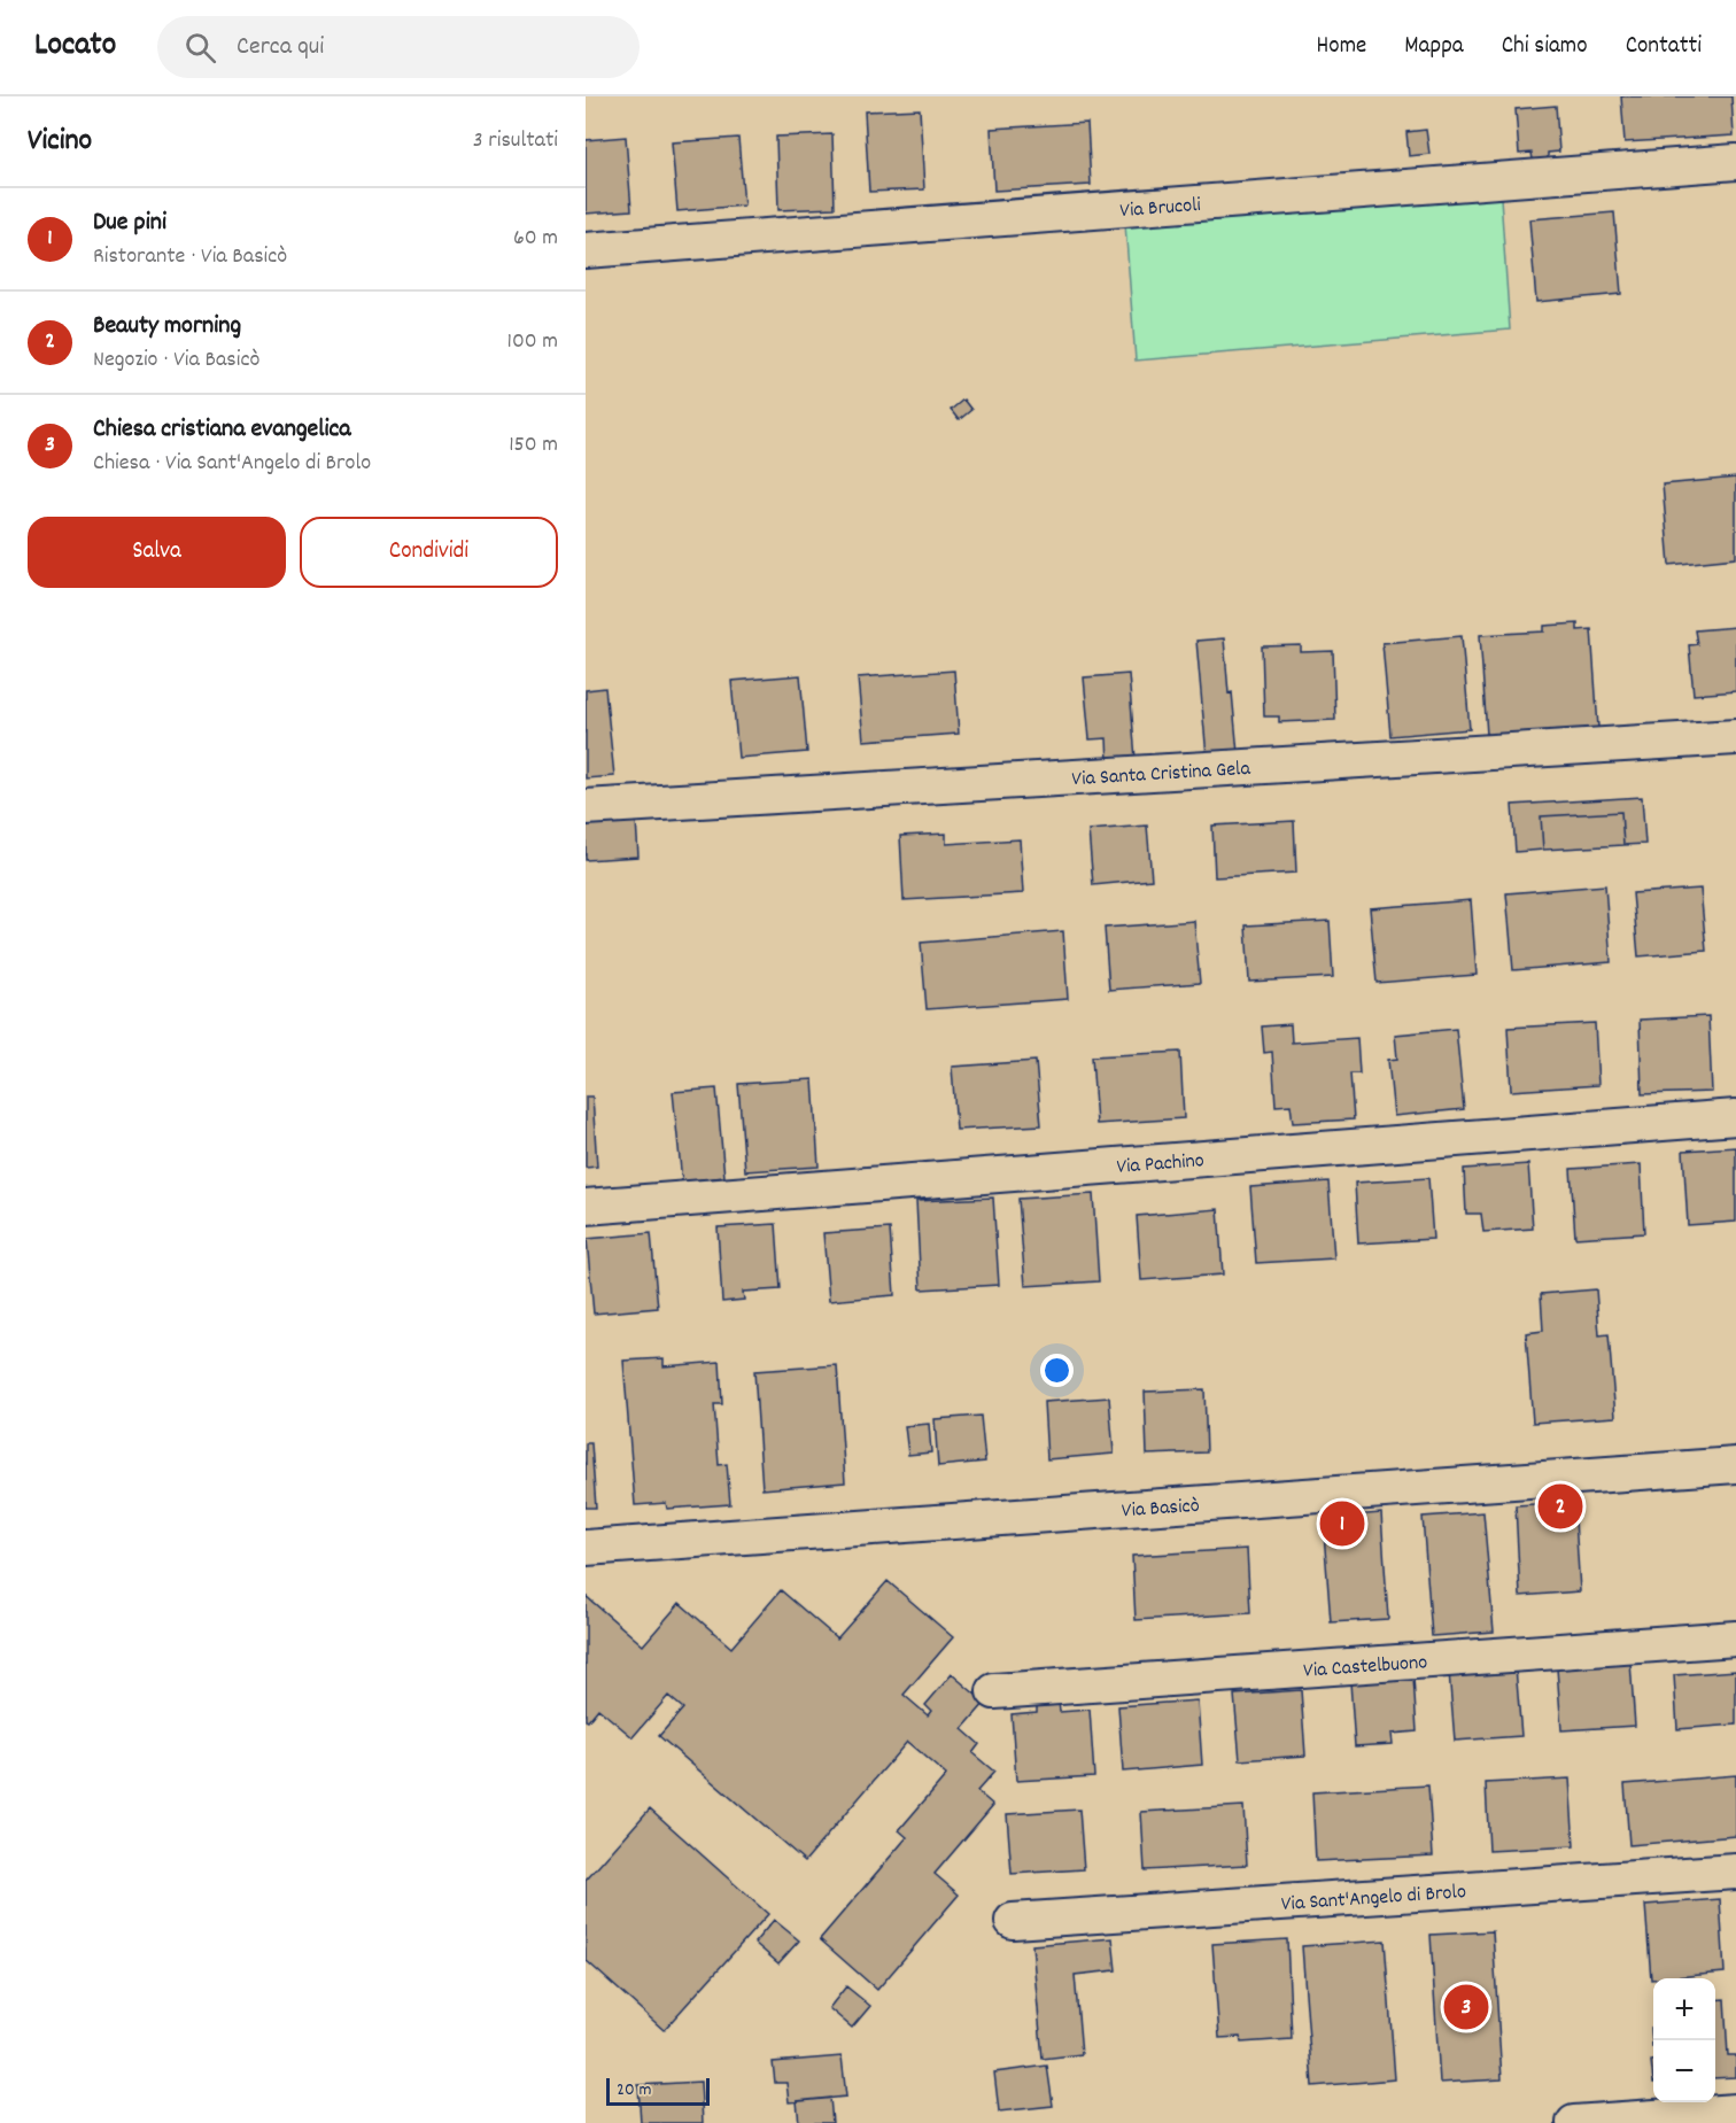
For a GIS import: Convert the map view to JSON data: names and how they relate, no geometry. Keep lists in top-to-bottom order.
{
  "streets": {
    "street": [
      "Via Brucoli",
      "Via Santa Cristina Gela",
      "Via Pachino",
      "Via Basicò",
      "Via Castelbuono",
      "Via Sant'Angelo di Brolo"
    ]
  },
  "scale_bar": "20 m",
  "page": {
    "header": "Locato",
    "search": "Cerca qui",
    "nav": [
      "Home",
      "Mappa",
      "Chi siamo",
      "Contatti"
    ],
    "heading": ["Vicino", "3 risultati"],
    "list": [
      {
        "mark": "1",
        "name": "Due pini",
        "note": "Ristorante · Via Basicò",
        "value": "60 m"
      },
      {
        "mark": "2",
        "name": "Beauty morning",
        "note": "Negozio · Via Basicò",
        "value": "100 m"
      },
      {
        "mark": "3",
        "name": "Chiesa cristiana evangelica",
        "note": "Chiesa · Via Sant'Angelo di Brolo",
        "value": "150 m"
      }
    ],
    "buttons": ["Salva", "Condividi"],
    "pins": ["2", "1", "3"],
    "map_buttons": ["+", "−"],
    "scale": "20 m"
  }
}
